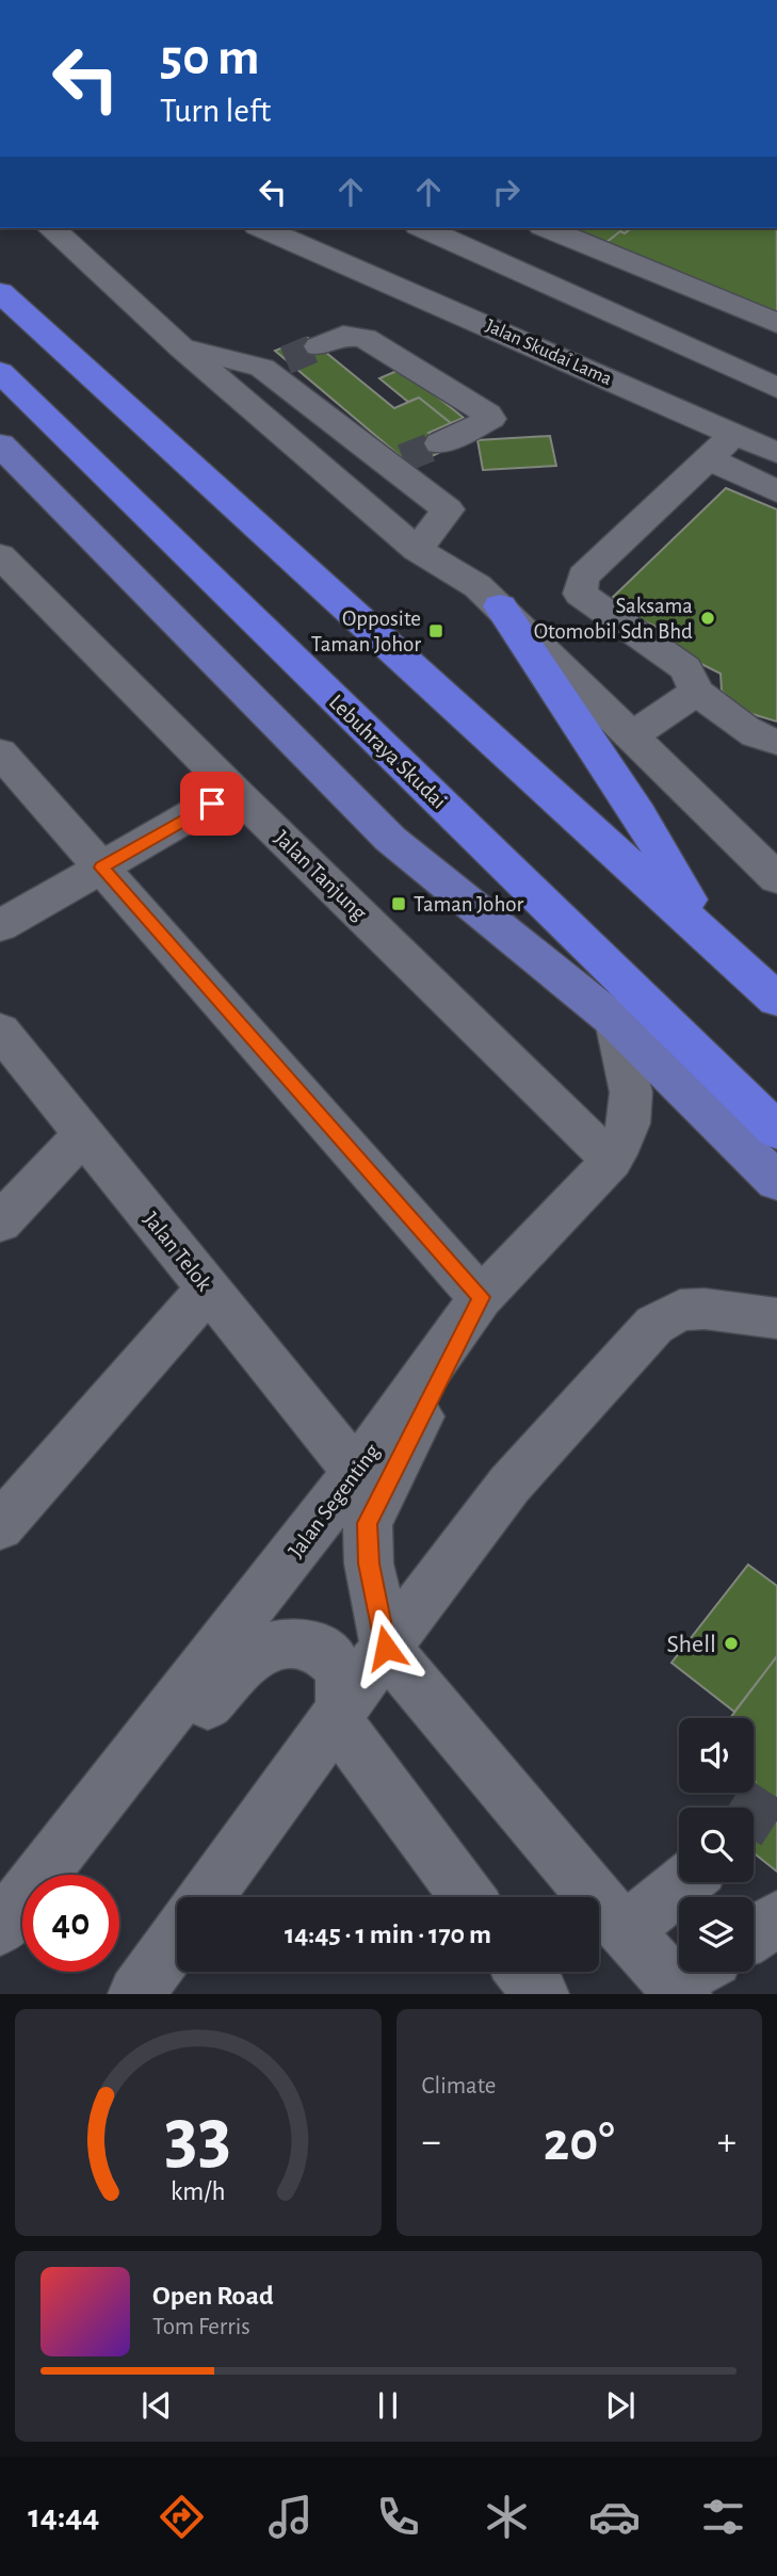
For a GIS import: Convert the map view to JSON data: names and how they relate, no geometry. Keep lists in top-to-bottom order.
{
  "streets": {
    "highway": ["Lebuhraya Skudai"],
    "street": [
      "Jalan Skudai Lama",
      "Jalan Tanjung",
      "Jalan Telok",
      "Jalan Segenting"
    ]
  },
  "crossings": [
    ["Jalan Tanjung", "Jalan Segenting"],
    ["Jalan Telok", "Jalan Segenting"]
  ],
  "places": {
    "other": ["Saksama Otomobil Sdn Bhd", "Shell"],
    "transit": ["Opposite Taman Johor", "Taman Johor"]
  },
  "page": {
    "turn": ["50 m", "Turn left"],
    "limit": "40",
    "trip": "14:45 · 1 min · 170 m",
    "tile": "Climate",
    "heat": ["−", "20°", "+"],
    "song": ["Open Road", "Tom Ferris"],
    "tabs": "14:44",
    "gauge": ["33", "km/h"]
  }
}
